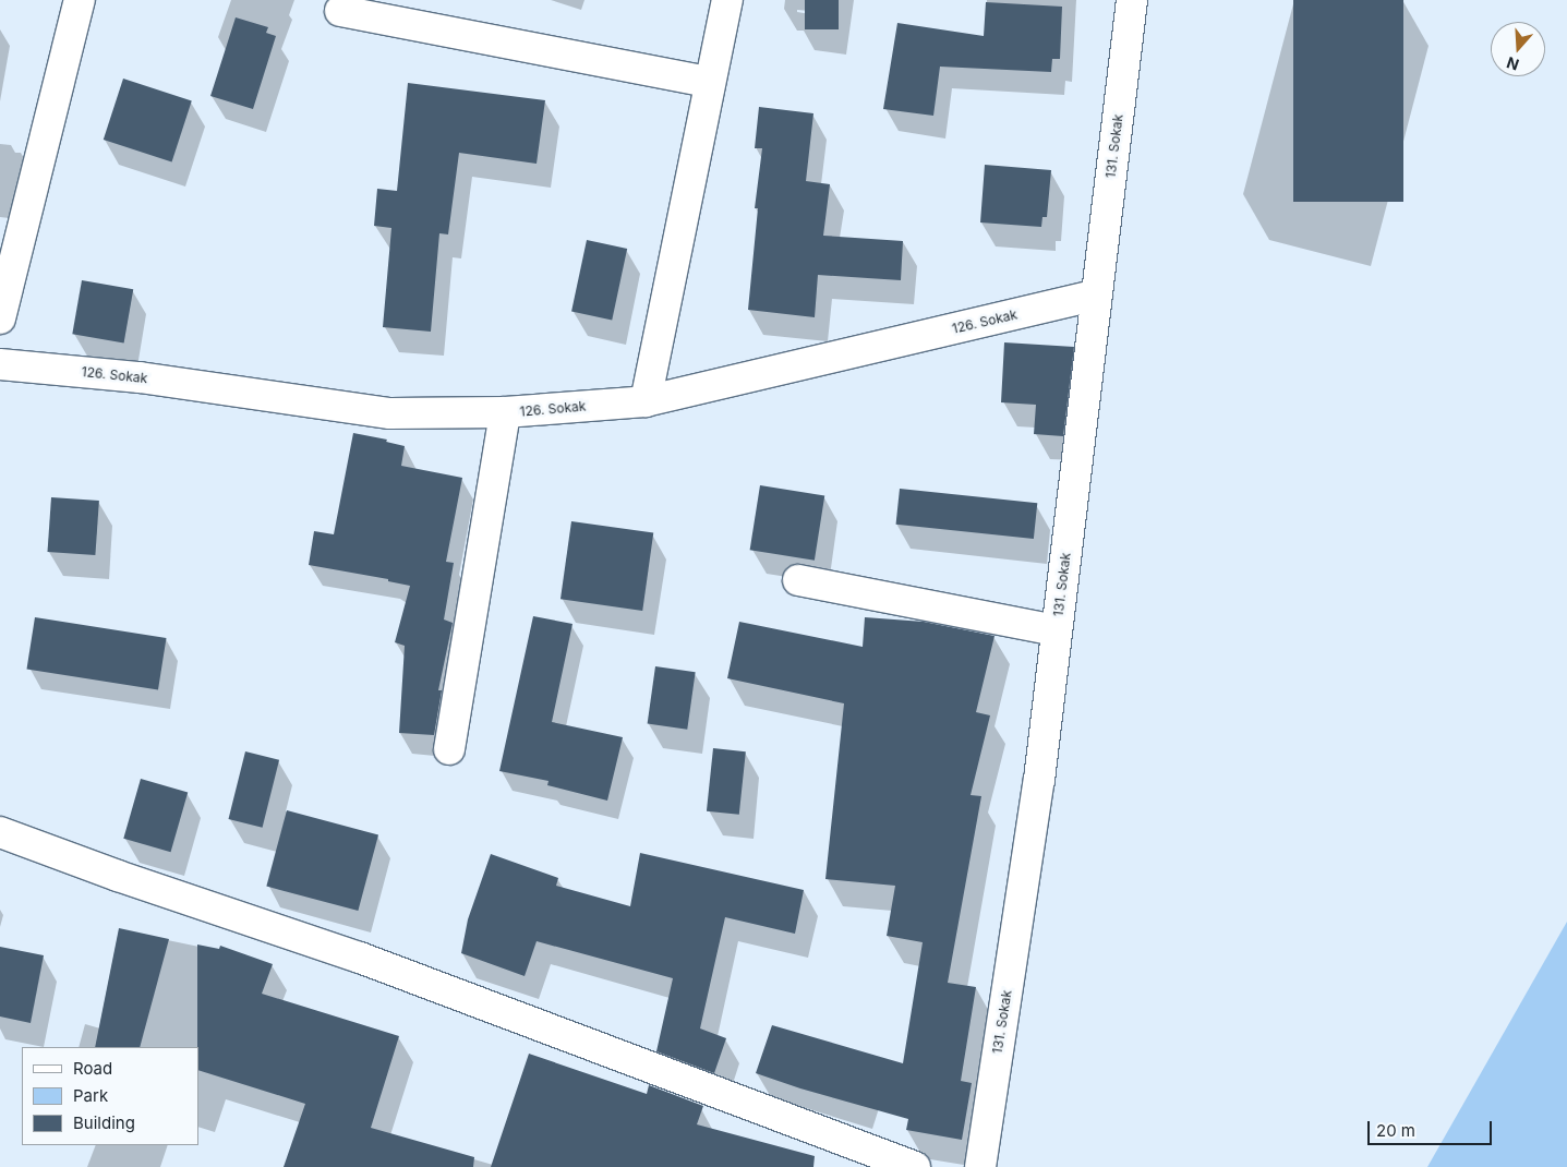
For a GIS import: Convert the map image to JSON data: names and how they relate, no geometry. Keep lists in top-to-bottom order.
{
  "streets": {
    "street": ["131. Sokak", "126. Sokak"]
  },
  "crossings": [
    ["131. Sokak", "126. Sokak"]
  ],
  "legend": ["Road", "Park", "Building"],
  "scale_bar": "20 m",
  "north": "bottom"
}
